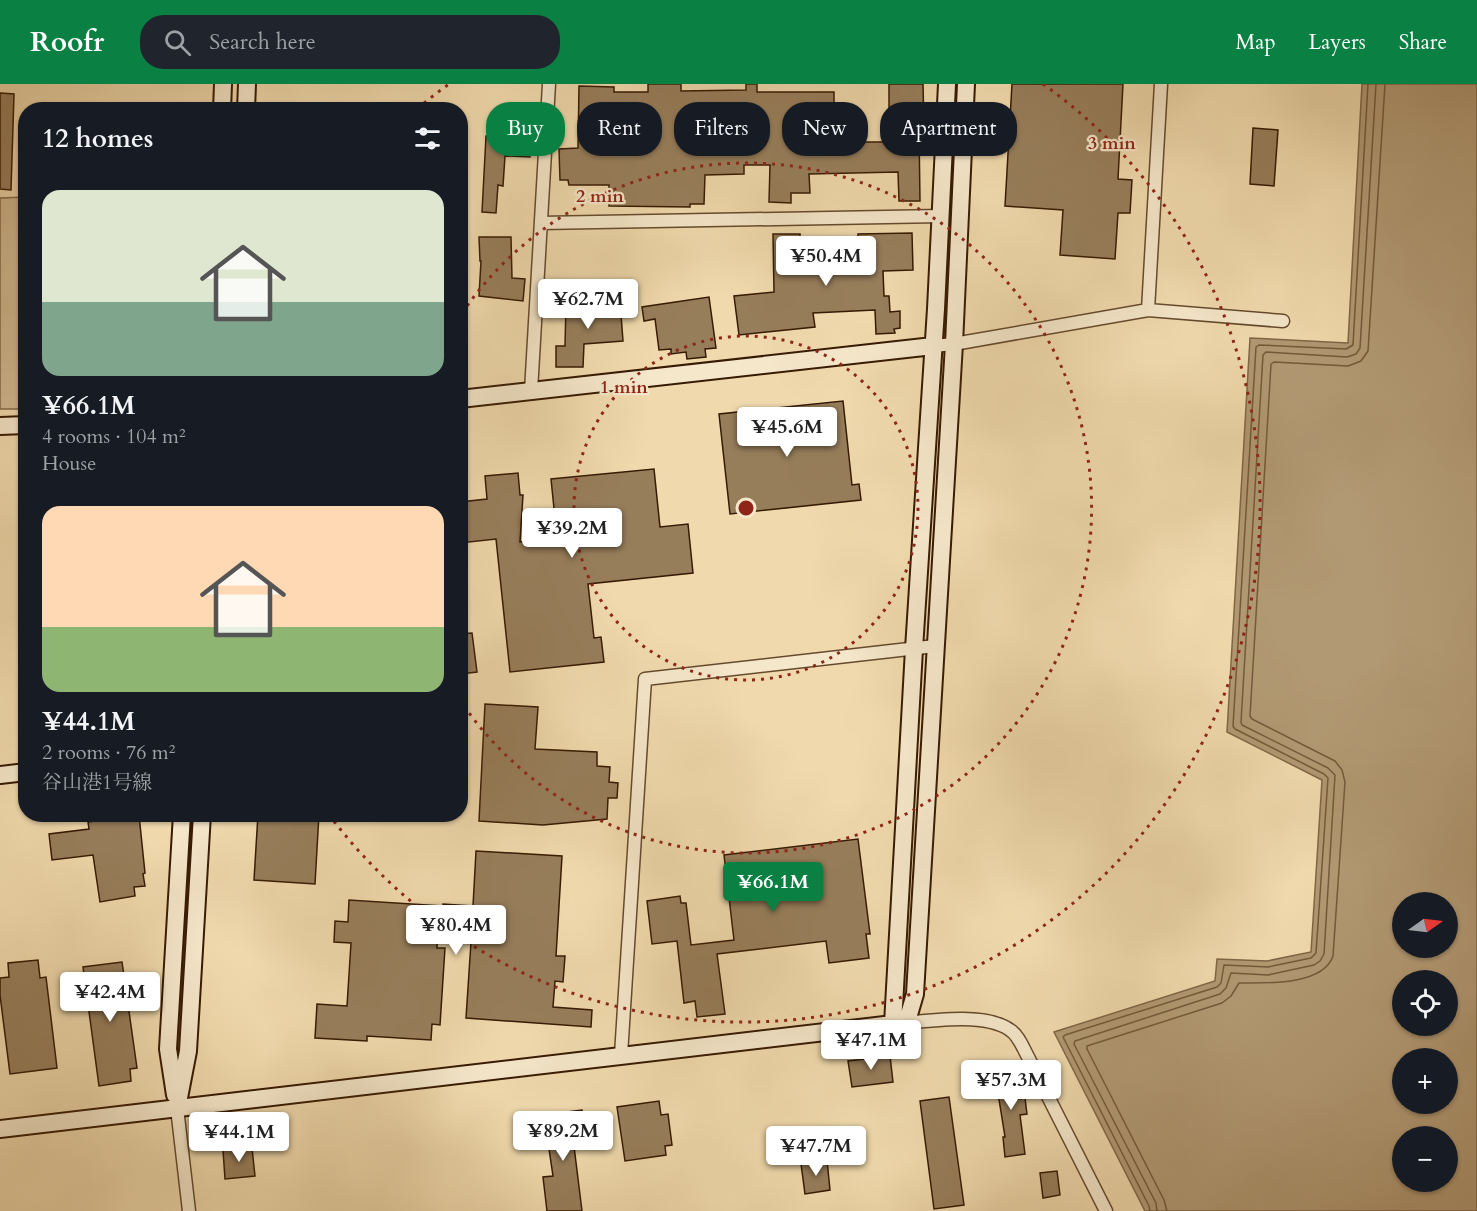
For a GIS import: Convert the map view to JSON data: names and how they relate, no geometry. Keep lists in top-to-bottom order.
{
  "north": "right",
  "page": {
    "header": "Roofr",
    "search": "Search here",
    "nav": ["Map", "Layers", "Share"],
    "chip": [
      "Buy",
      "Rent",
      "Filters",
      "New",
      "Apartment"
    ],
    "heading": "12 homes",
    "list": [
      {
        "name": "¥66.1M",
        "note": "4 rooms · 104 m² · House"
      },
      {
        "name": "¥44.1M",
        "note": "2 rooms · 76 m² · 谷山港1号線"
      }
    ],
    "price": [
      "¥50.4M",
      "¥62.7M",
      "¥45.6M",
      "¥39.2M",
      "¥66.1M",
      "¥80.4M",
      "¥42.4M",
      "¥47.1M",
      "¥57.3M",
      "¥89.2M",
      "¥44.1M",
      "¥47.7M"
    ],
    "map_buttons": ["+", "−"]
  },
  "rings": ["3 min", "2 min", "1 min"]
}
